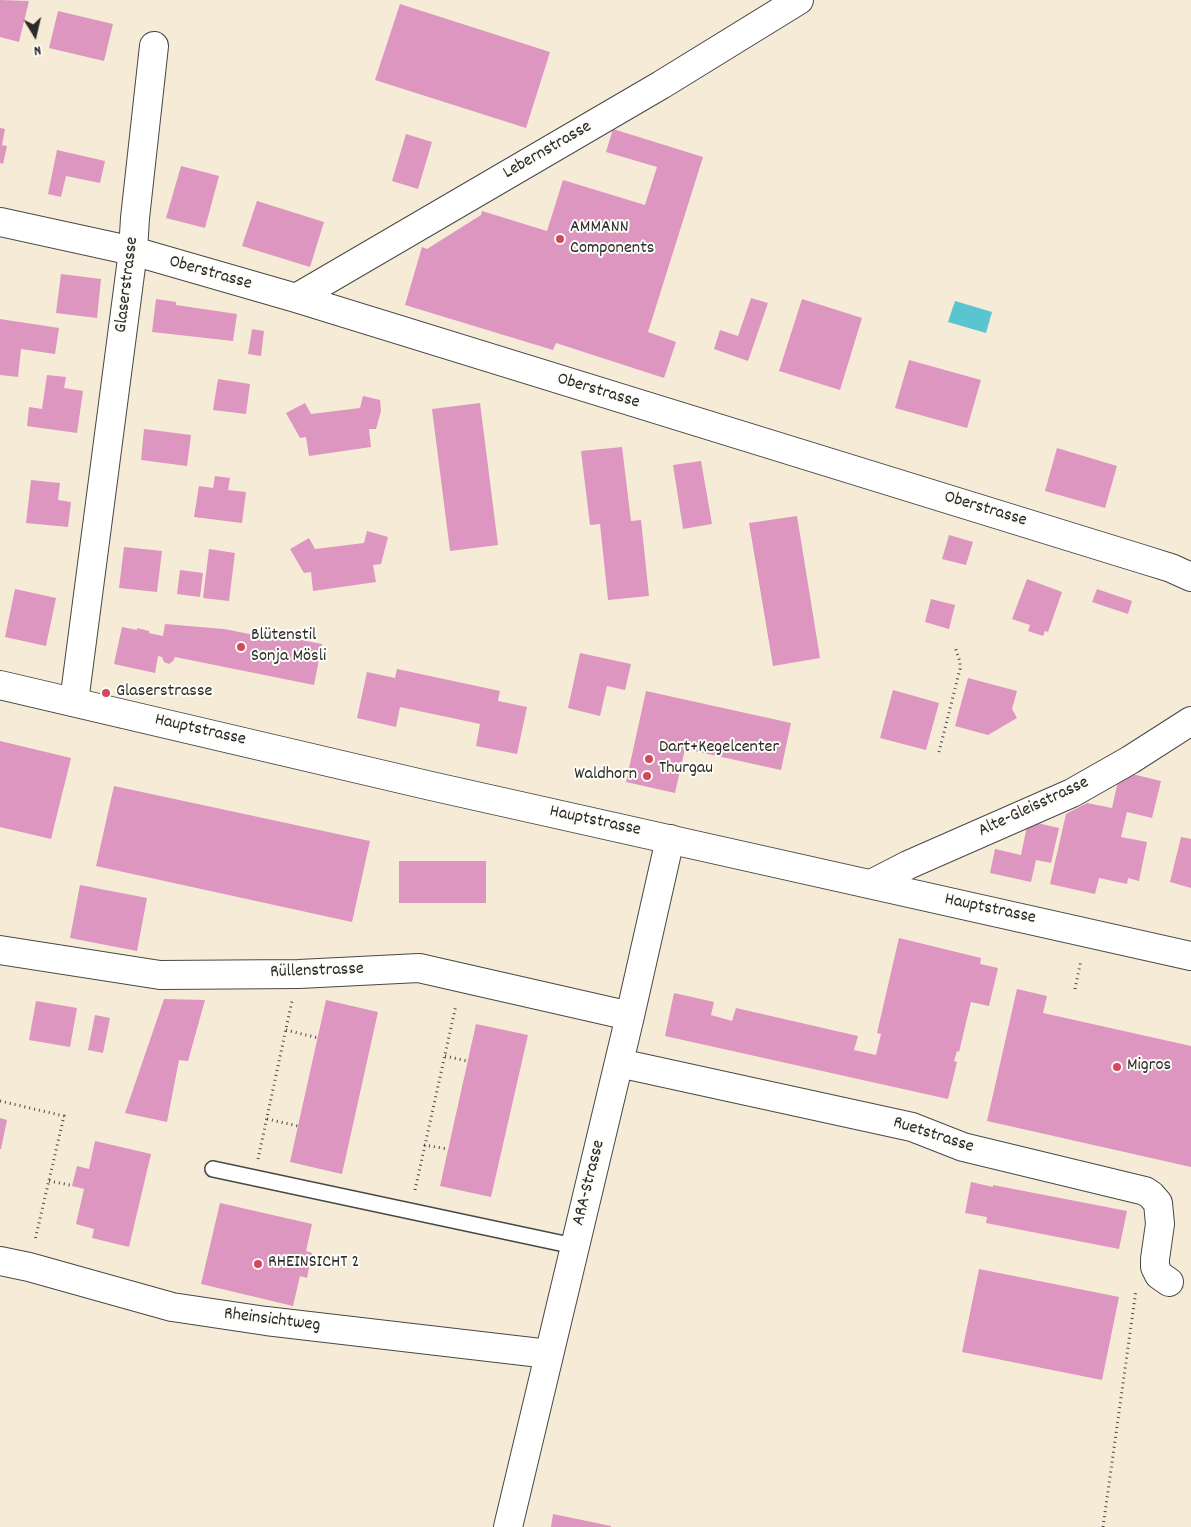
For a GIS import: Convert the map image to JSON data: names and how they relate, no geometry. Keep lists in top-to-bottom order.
{
  "streets": {
    "street": [
      "Lebernstrasse",
      "Oberstrasse",
      "Glaserstrasse",
      "Hauptstrasse",
      "Alte-Gleisstrasse",
      "Rüllenstrasse",
      "Ruetstrasse",
      "ARA-Strasse",
      "Rheinsichtweg"
    ]
  },
  "crossings": [
    ["Lebernstrasse", "Oberstrasse"],
    ["Oberstrasse", "Glaserstrasse"],
    ["Glaserstrasse", "Hauptstrasse"],
    ["Hauptstrasse", "Alte-Gleisstrasse"],
    ["Hauptstrasse", "ARA-Strasse"],
    ["Rüllenstrasse", "ARA-Strasse"],
    ["Ruetstrasse", "ARA-Strasse"],
    ["ARA-Strasse", "Rheinsichtweg"]
  ],
  "places": [
    "AMMANN Components",
    "Blütenstil Sonja Mösli",
    "Glaserstrasse",
    "Dart+Kegelcenter Thurgau",
    "Waldhorn",
    "Migros",
    "RHEINSICHT 2"
  ],
  "north": "bottom"
}
